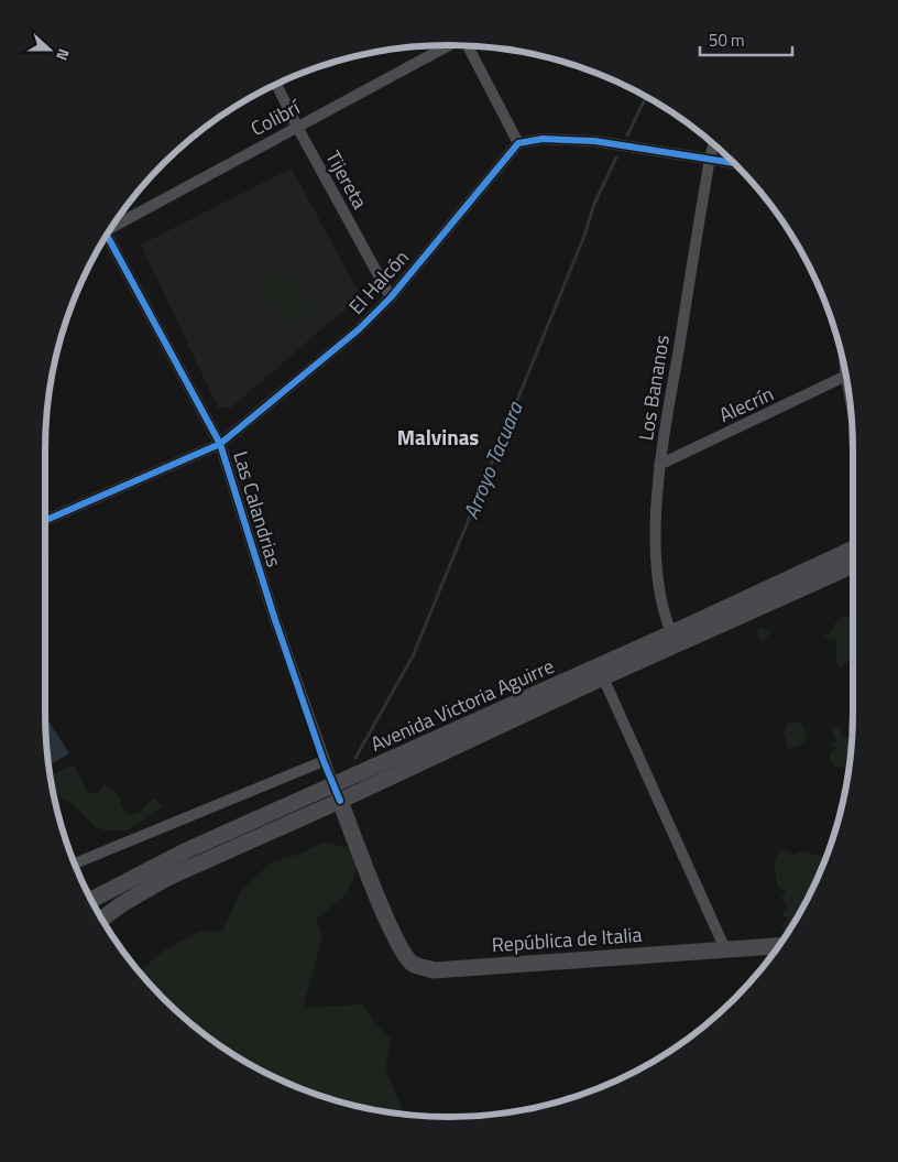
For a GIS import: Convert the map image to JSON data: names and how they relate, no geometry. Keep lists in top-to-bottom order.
{
  "streets": {
    "main road": ["Avenida Victoria Aguirre", "República de Italia"],
    "street": [
      "Colibrí",
      "Tijereta",
      "El Halcón",
      "Los Bananos",
      "Alecrín",
      "Las Calandrias"
    ]
  },
  "crossings": [
    ["Colibrí", "Tijereta"],
    ["Tijereta", "El Halcón"],
    ["El Halcón", "Las Calandrias"],
    ["Los Bananos", "Alecrín"],
    ["Los Bananos", "Avenida Victoria Aguirre"],
    ["Las Calandrias", "Avenida Victoria Aguirre"],
    ["Las Calandrias", "República de Italia"],
    ["Avenida Victoria Aguirre", "República de Italia"]
  ],
  "districts": ["Malvinas"],
  "water": ["Arroyo Tacuara"],
  "scale_bar": "50 m",
  "north": "right"
}
